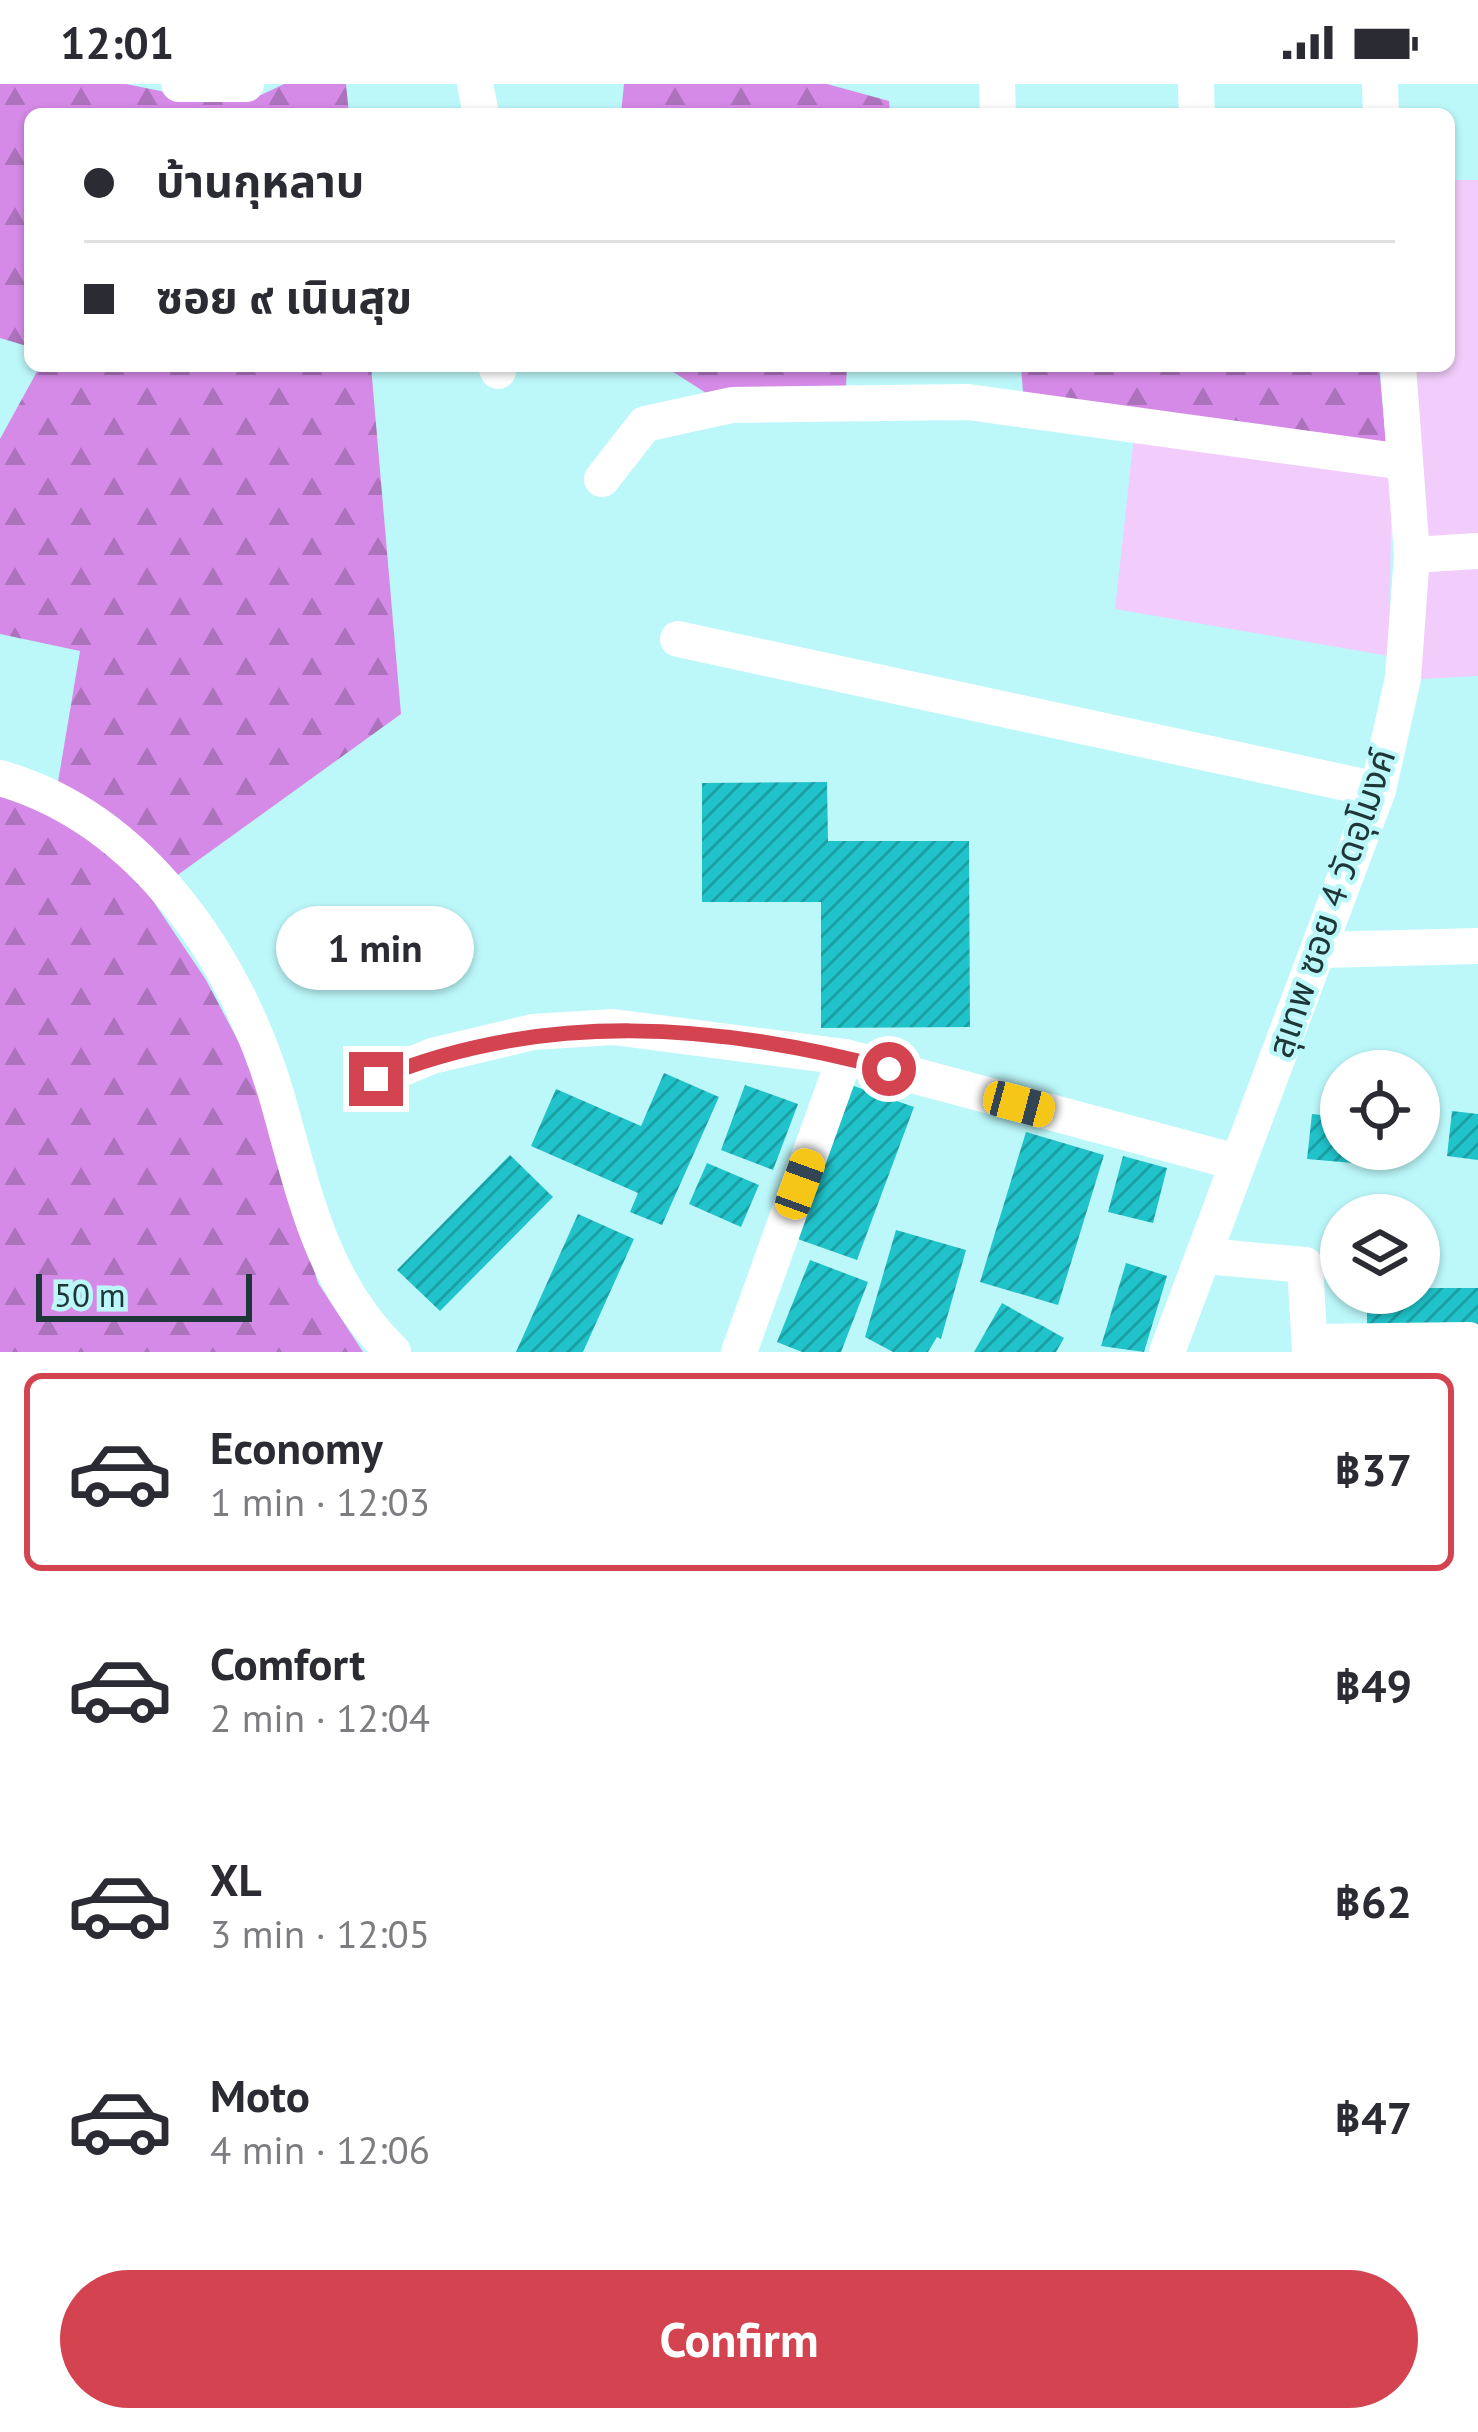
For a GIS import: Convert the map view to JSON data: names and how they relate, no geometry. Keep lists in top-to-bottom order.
{
  "streets": {
    "street": ["สุเทพ ซอย 4 วัดอุโมงค์"]
  },
  "scale_bar": "50 m",
  "page": {
    "status": "12:01",
    "banner": ["บ้านกุหลาบ", "ซอย ๙ เนินสุข"],
    "bubble": "1 min",
    "scale": "50 m",
    "list": [
      {
        "name": "Economy",
        "note": "1 min · 12:03",
        "value": "฿37"
      },
      {
        "name": "Comfort",
        "note": "2 min · 12:04",
        "value": "฿49"
      },
      {
        "name": "XL",
        "note": "3 min · 12:05",
        "value": "฿62"
      },
      {
        "name": "Moto",
        "note": "4 min · 12:06",
        "value": "฿47"
      }
    ],
    "buttons": "Confirm"
  }
}
